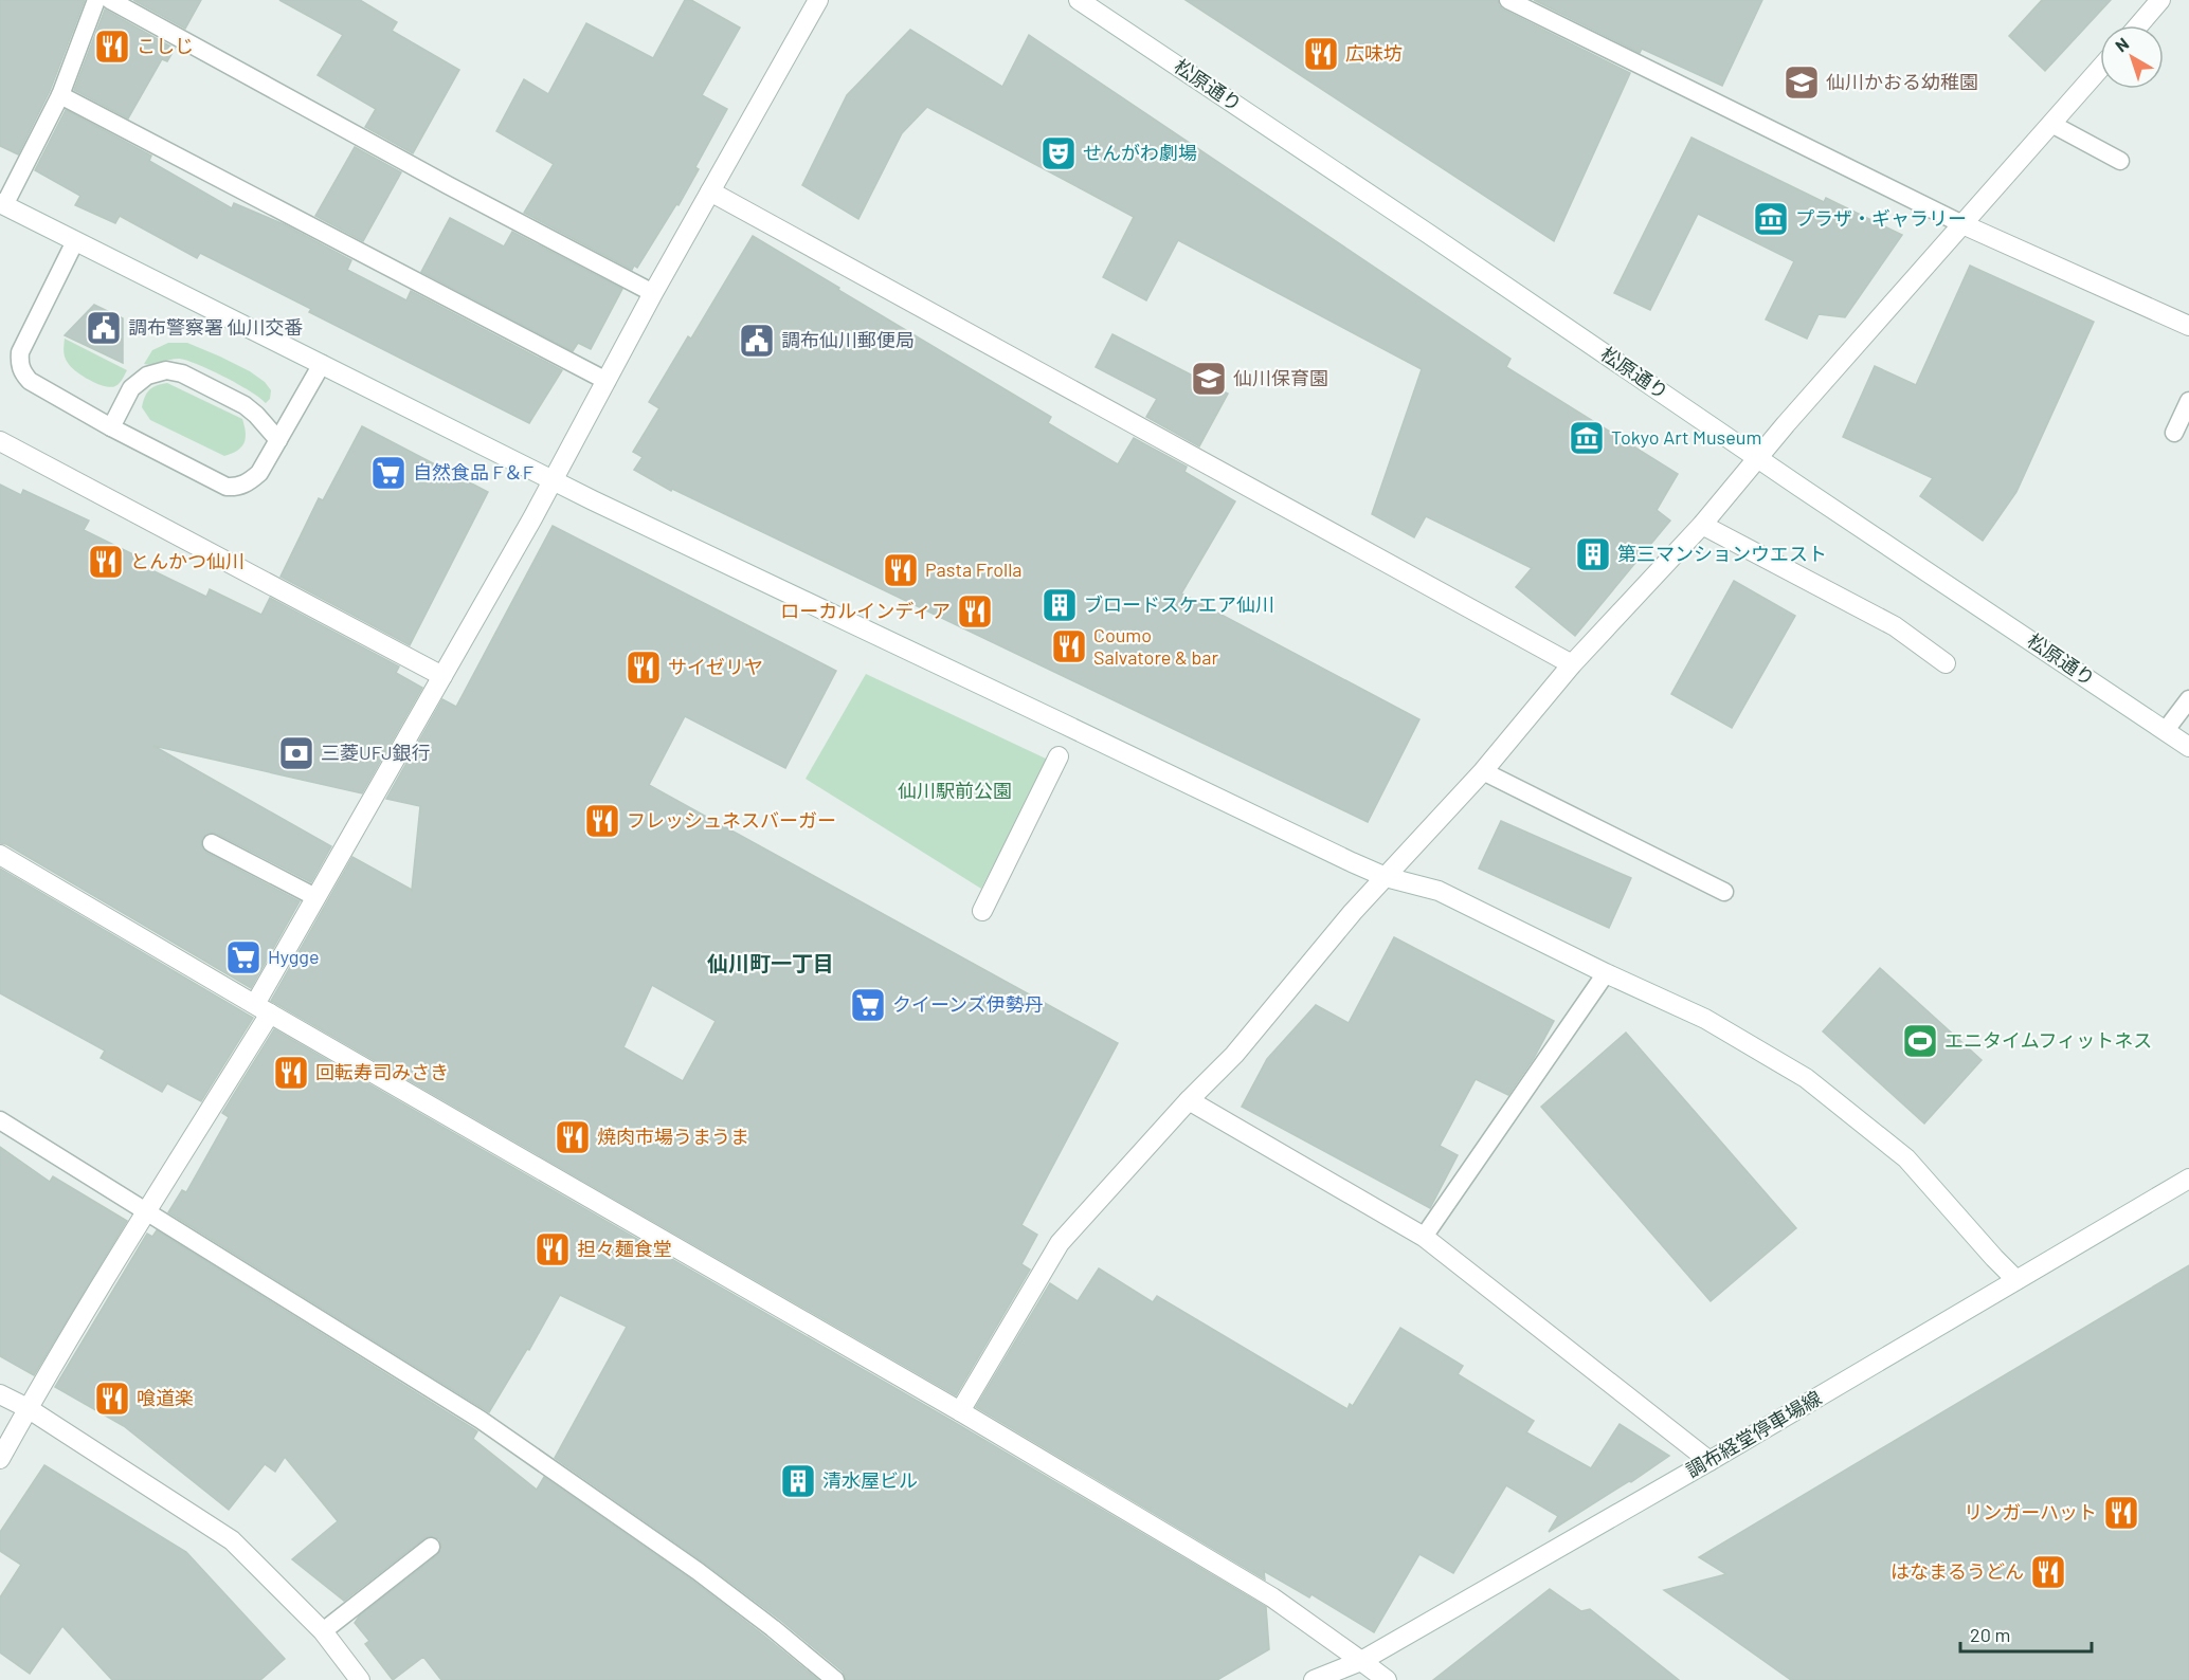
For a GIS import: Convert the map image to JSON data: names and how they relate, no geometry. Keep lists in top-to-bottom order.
{
  "streets": {
    "street": ["松原通り", "調布経堂停車場線"]
  },
  "districts": ["仙川町一丁目"],
  "parks": ["仙川駅前公園"],
  "places": {
    "restaurant": [
      "こしじ",
      "広味坊",
      "とんかつ仙川",
      "Pasta Frolla",
      "ローカルインディア",
      "Coumo Salvatore & bar",
      "サイゼリヤ",
      "フレッシュネスバーガー",
      "回転寿司みさき",
      "焼肉市場うまうま",
      "担々麺食堂",
      "喰道楽",
      "リンガーハット",
      "はなまるうどん"
    ],
    "school or university": ["仙川かおる幼稚園", "仙川保育園"],
    "theatre": ["せんがわ劇場"],
    "museum": ["プラザ・ギャラリー", "Tokyo Art Museum"],
    "public building": ["調布警察署 仙川交番", "調布仙川郵便局"],
    "supermarket": ["自然食品 F＆F", "Hygge", "クイーンズ伊勢丹"],
    "building": ["第三マンションウエスト", "ブロードスケエア仙川", "清水屋ビル"],
    "bank": ["三菱UFJ銀行"],
    "sports": ["エニタイムフィットネス"]
  },
  "scale_bar": "20 m",
  "north": "top left"
}
